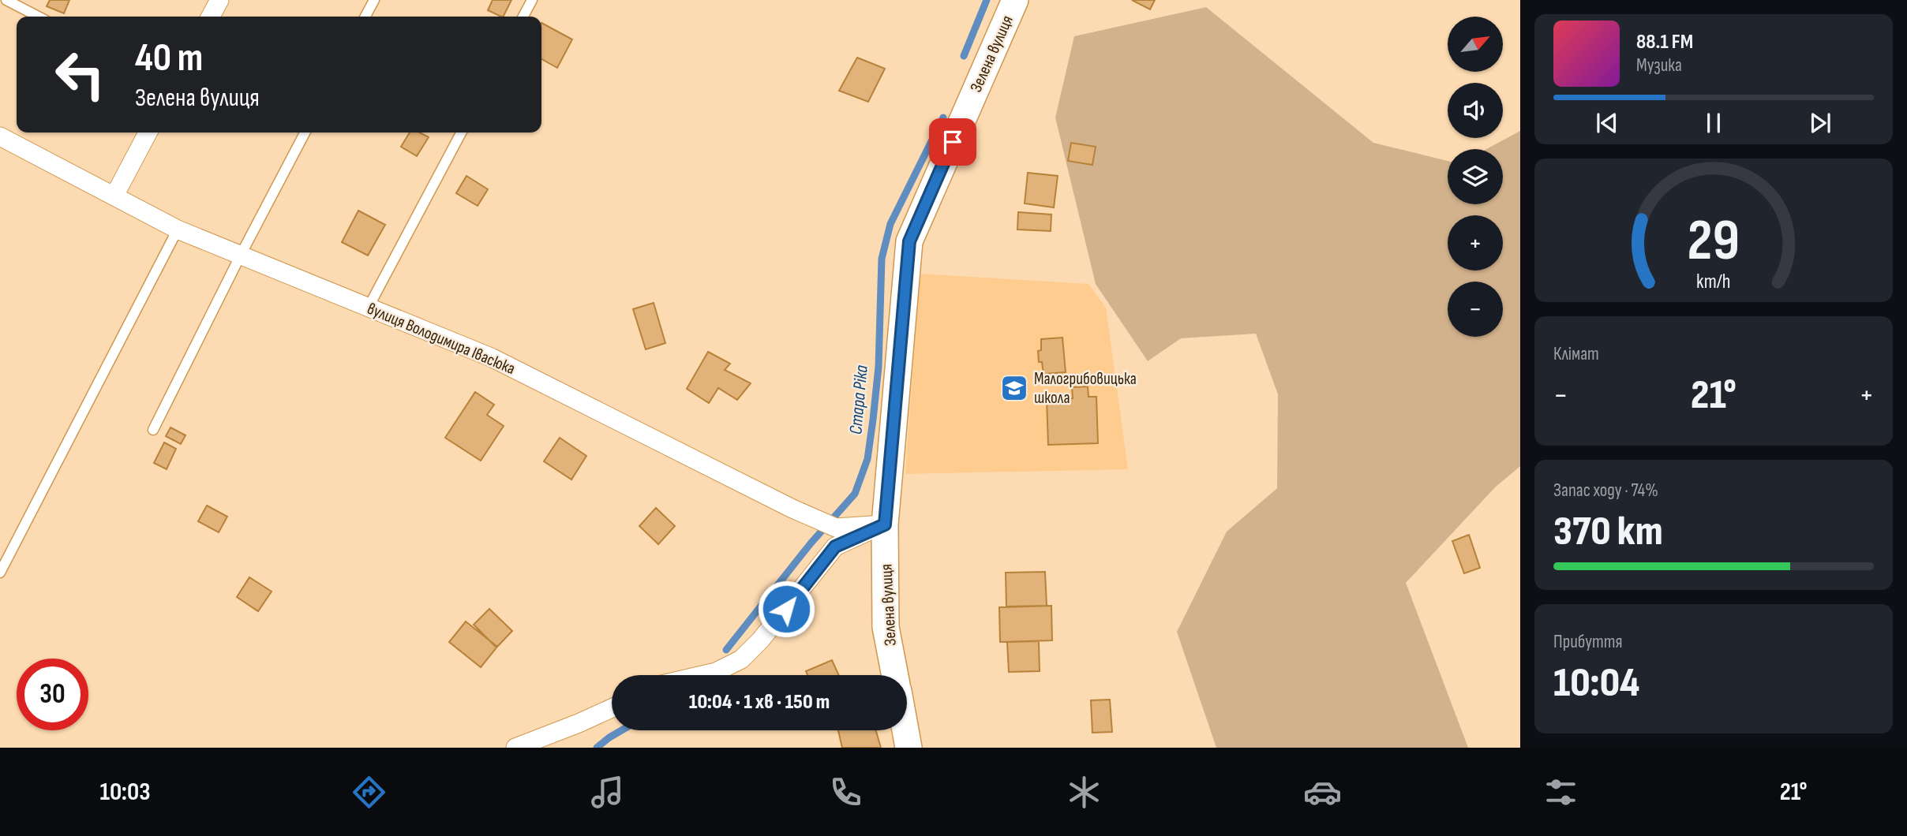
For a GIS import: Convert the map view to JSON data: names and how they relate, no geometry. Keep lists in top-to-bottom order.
{
  "streets": {
    "street": ["Зелена вулиця", "вулиця Володимира Івасюка"]
  },
  "crossings": [
    ["Зелена вулиця", "вулиця Володимира Івасюка"]
  ],
  "water": ["Стара Ріка"],
  "places": {
    "school or university": ["Малогрибовицька школа"]
  },
  "north": "top right",
  "page": {
    "map_buttons": ["+", "−"],
    "turn": ["40 m", "Зелена вулиця"],
    "song": ["88.1 FM", "Музика"],
    "tile": [
      "Клімат",
      ["Запас ходу · 74%", "370 km"],
      ["Прибуття", "10:04"]
    ],
    "heat": ["−", "21°", "+"],
    "limit": "30",
    "trip": "10:04 · 1 хв · 150 m",
    "tabs": ["10:03", "21°"],
    "gauge": ["29", "km/h"]
  }
}
